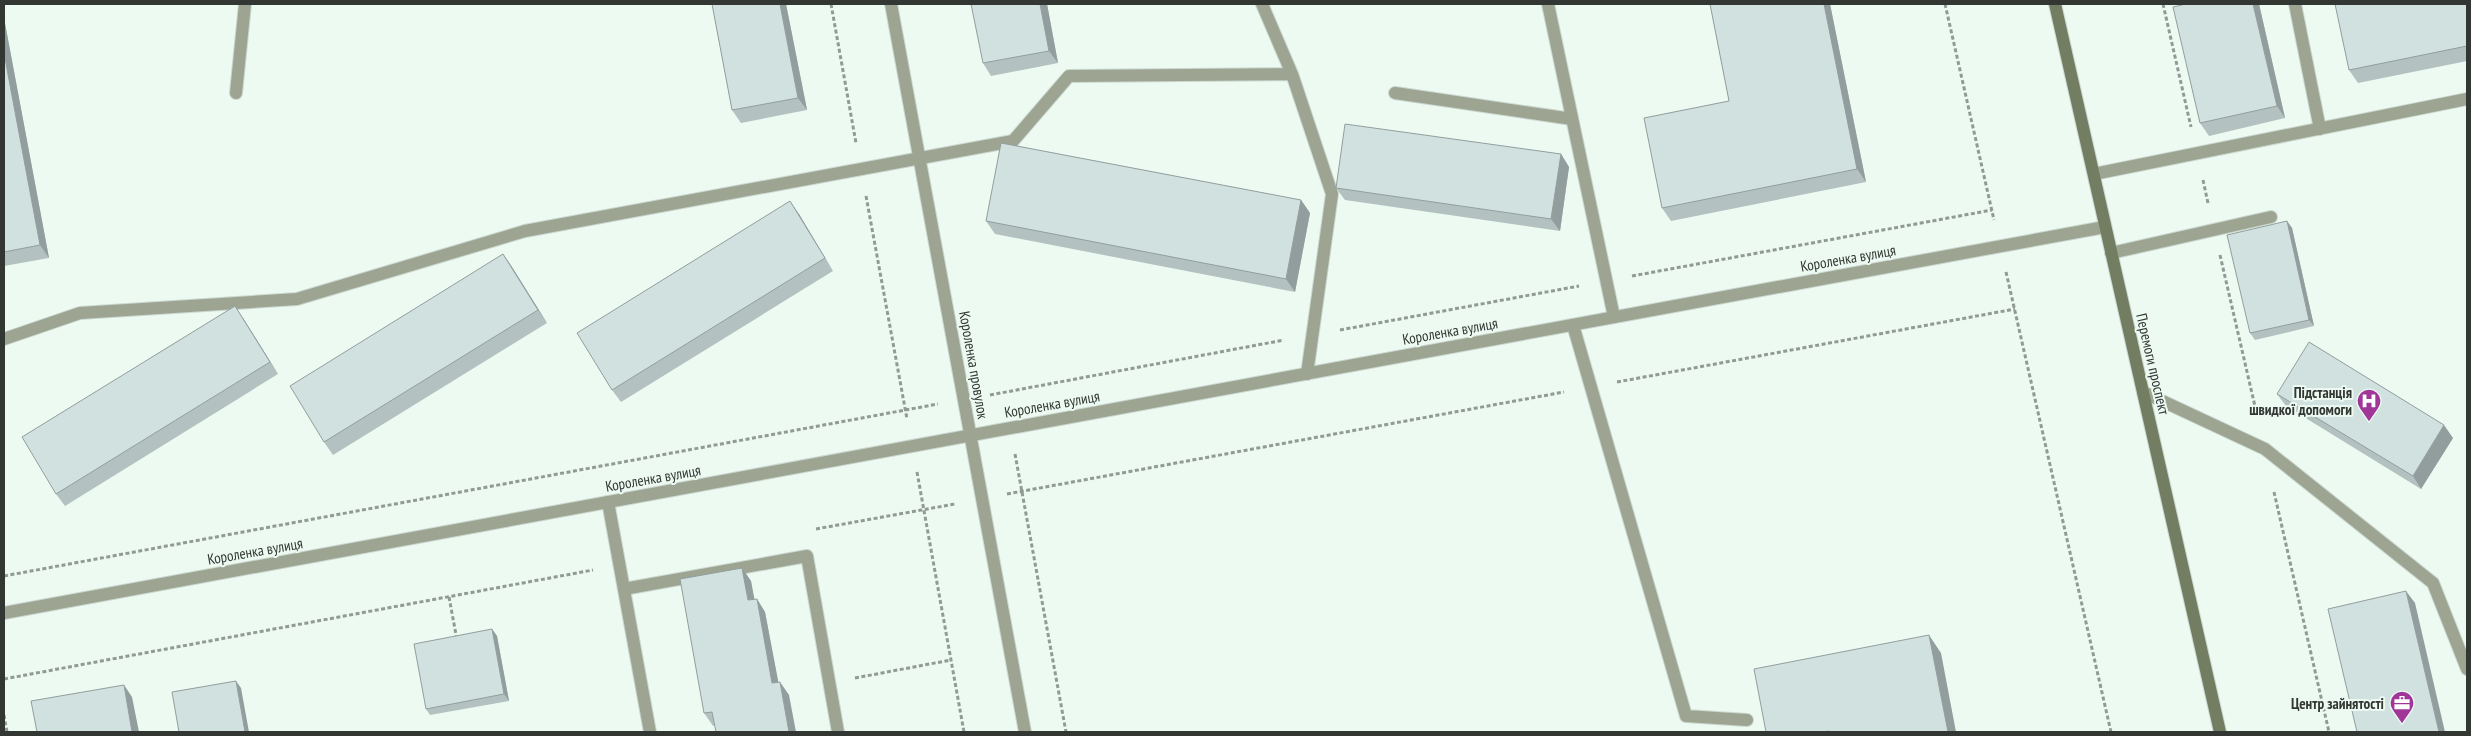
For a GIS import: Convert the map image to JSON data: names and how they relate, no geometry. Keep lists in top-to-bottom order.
{
  "streets": {
    "main road": ["Перемоги проспект"],
    "street": ["Короленка вулиця", "Короленка провулок"]
  },
  "crossings": [
    ["Короленка вулиця", "Перемоги проспект"],
    ["Короленка вулиця", "Короленка провулок"]
  ],
  "places": {
    "hospital": ["Підстанція швидкої допомоги"],
    "office": ["Центр зайнятості"]
  }
}
